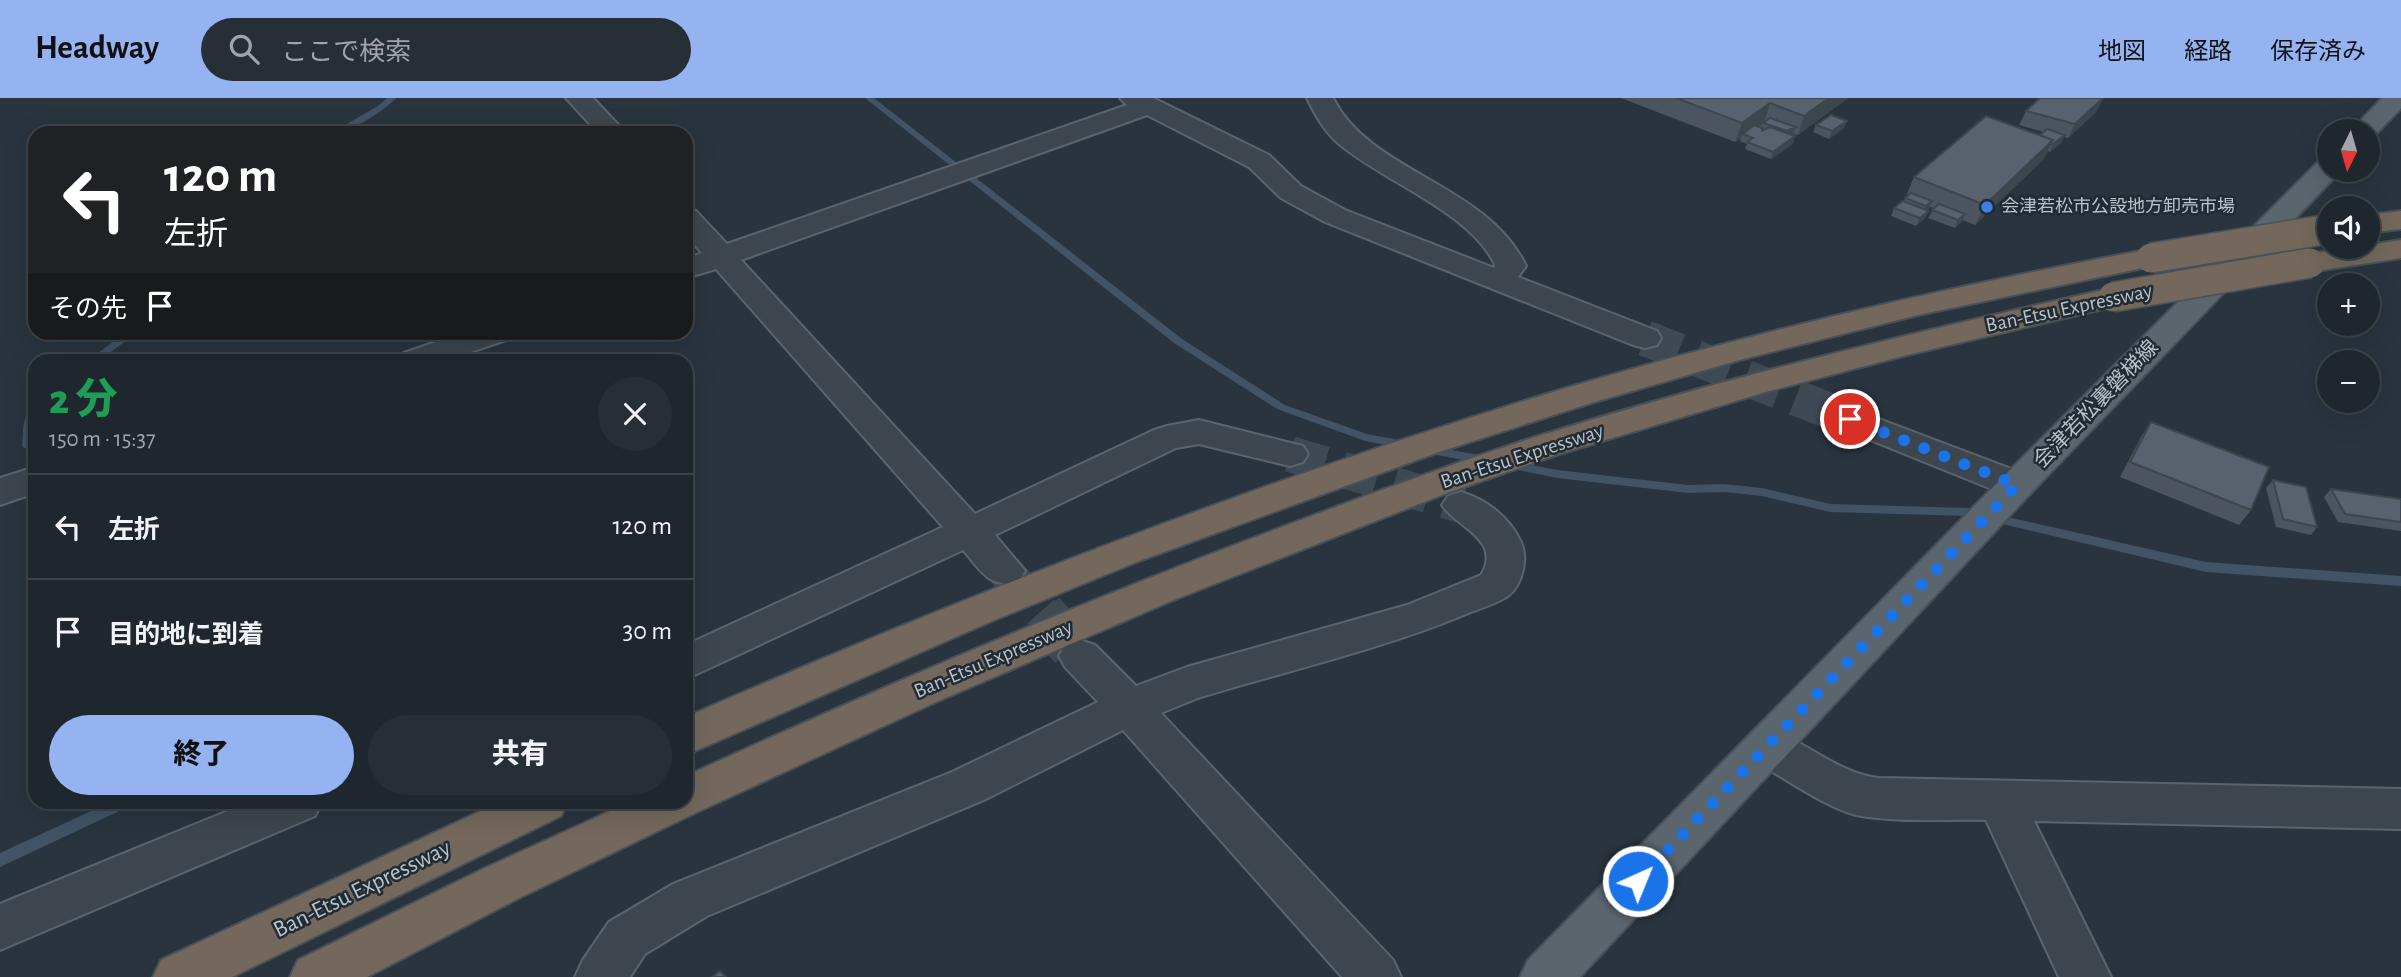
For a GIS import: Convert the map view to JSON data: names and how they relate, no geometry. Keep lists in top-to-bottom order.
{
  "streets": {
    "highway": ["Ban-Etsu Expressway"],
    "main road": ["会津若松裏磐梯線"]
  },
  "places": ["会津若松市公設地方卸売市場"],
  "north": "bottom",
  "page": {
    "header": "Headway",
    "search": "ここで検索",
    "nav": ["地図", "経路", "保存済み"],
    "map_buttons": ["+", "−"],
    "turn": ["120 m", "左折"],
    "then": "その先",
    "heading": ["2 分", "150 m · 15:37"],
    "list": [
      {
        "name": "左折",
        "value": "120 m"
      },
      {
        "name": "目的地に到着",
        "value": "30 m"
      }
    ],
    "buttons": ["終了", "共有"]
  }
}
